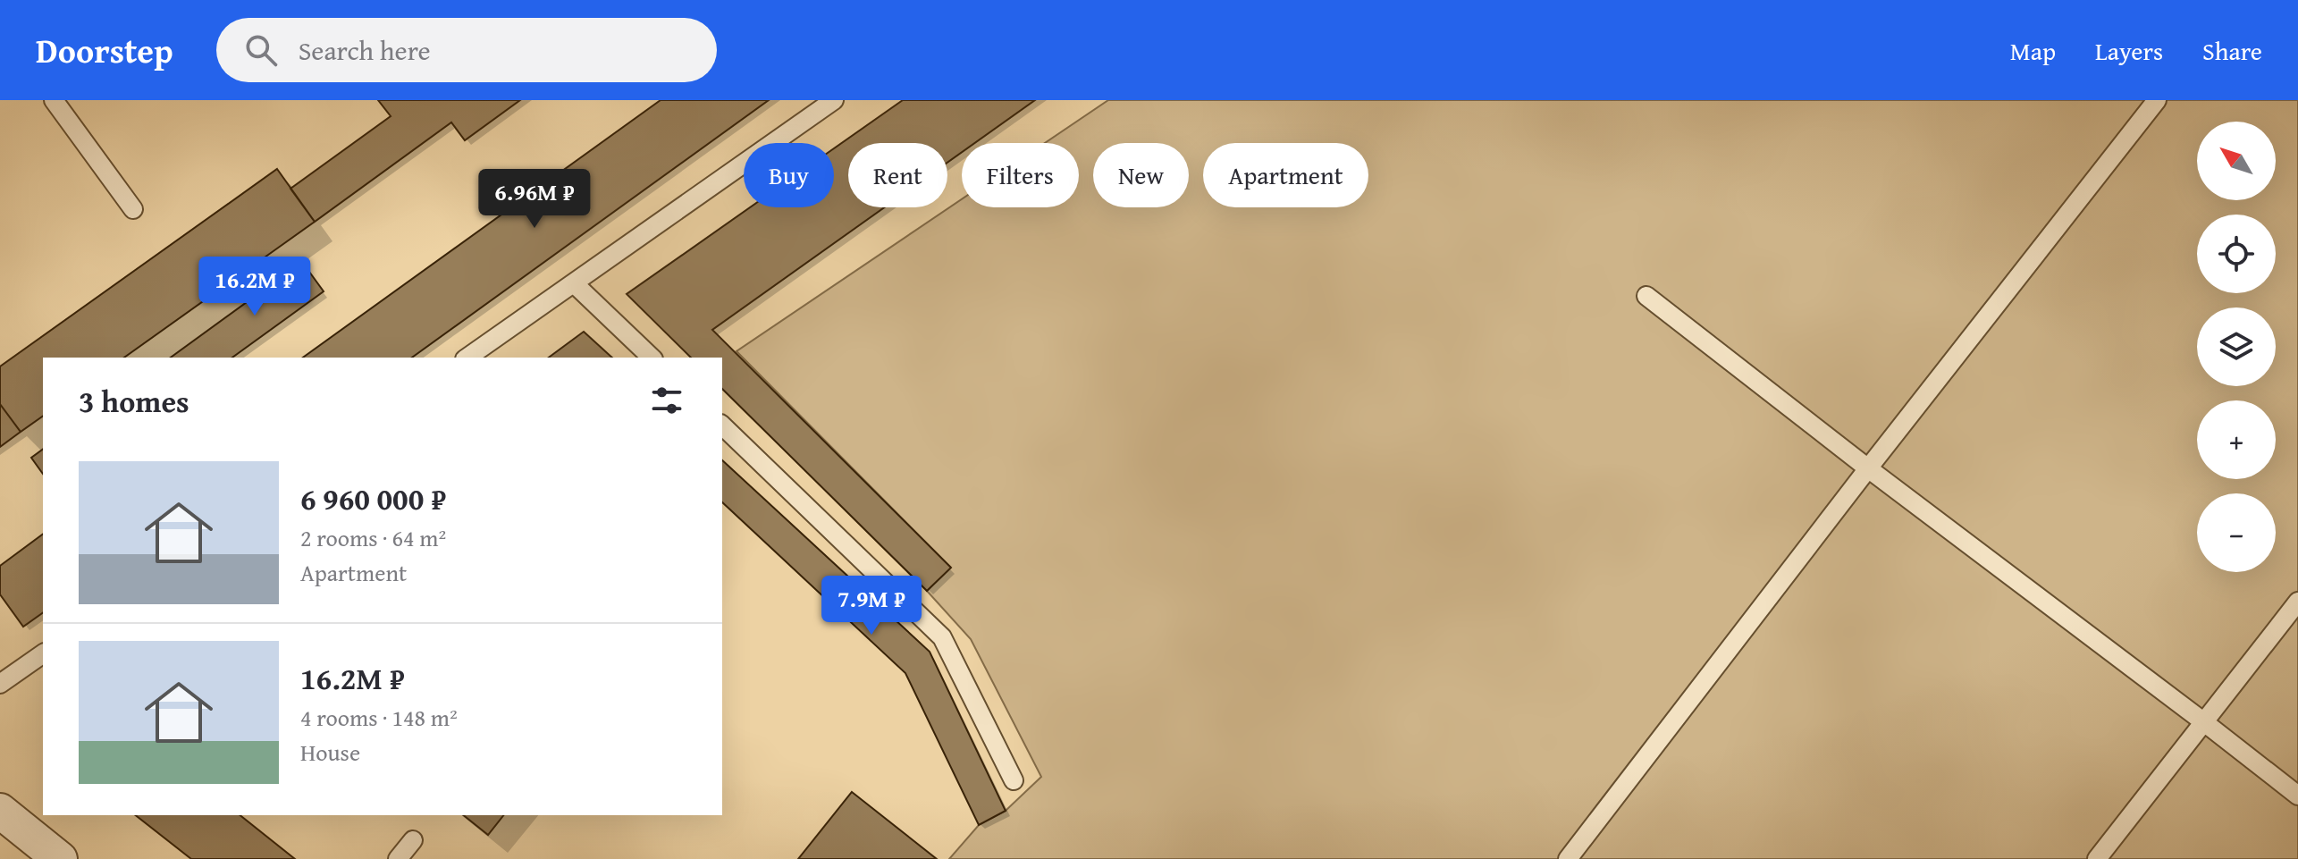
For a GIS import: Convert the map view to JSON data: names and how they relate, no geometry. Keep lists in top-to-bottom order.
{
  "north": "top left",
  "page": {
    "header": "Doorstep",
    "search": "Search here",
    "nav": ["Map", "Layers", "Share"],
    "map_buttons": ["+", "−"],
    "chip": [
      "Buy",
      "Rent",
      "Filters",
      "New",
      "Apartment"
    ],
    "price": ["6.96M ₽", "16.2M ₽", "7.9M ₽"],
    "heading": "3 homes",
    "list": [
      {
        "name": "6 960 000 ₽",
        "note": "2 rooms · 64 m² · Apartment"
      },
      {
        "name": "16.2M ₽",
        "note": "4 rooms · 148 m² · House"
      }
    ]
  }
}
